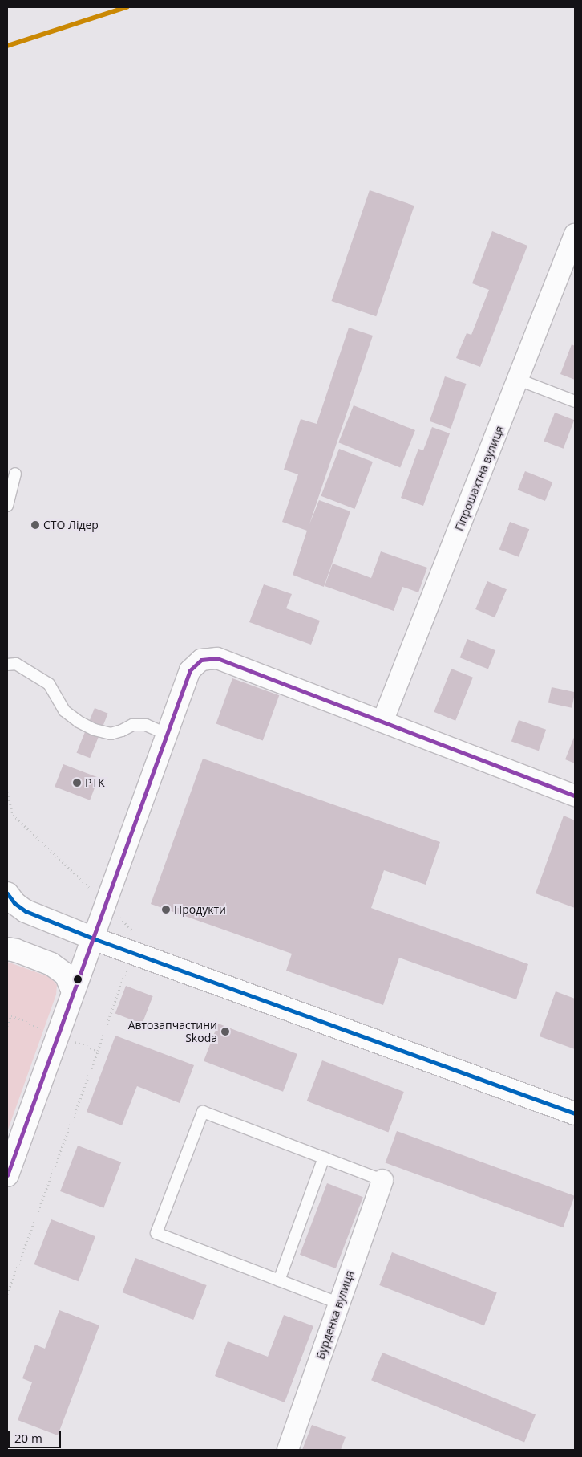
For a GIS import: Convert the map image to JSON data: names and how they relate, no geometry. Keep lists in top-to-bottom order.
{
  "streets": {
    "street": ["Гіпрошахтна вулиця", "Бурденка вулиця"]
  },
  "places": [
    "СТО Лідер",
    "РТК",
    "Продукти",
    "Автозапчастини Skoda"
  ],
  "scale_bar": "20 m"
}
